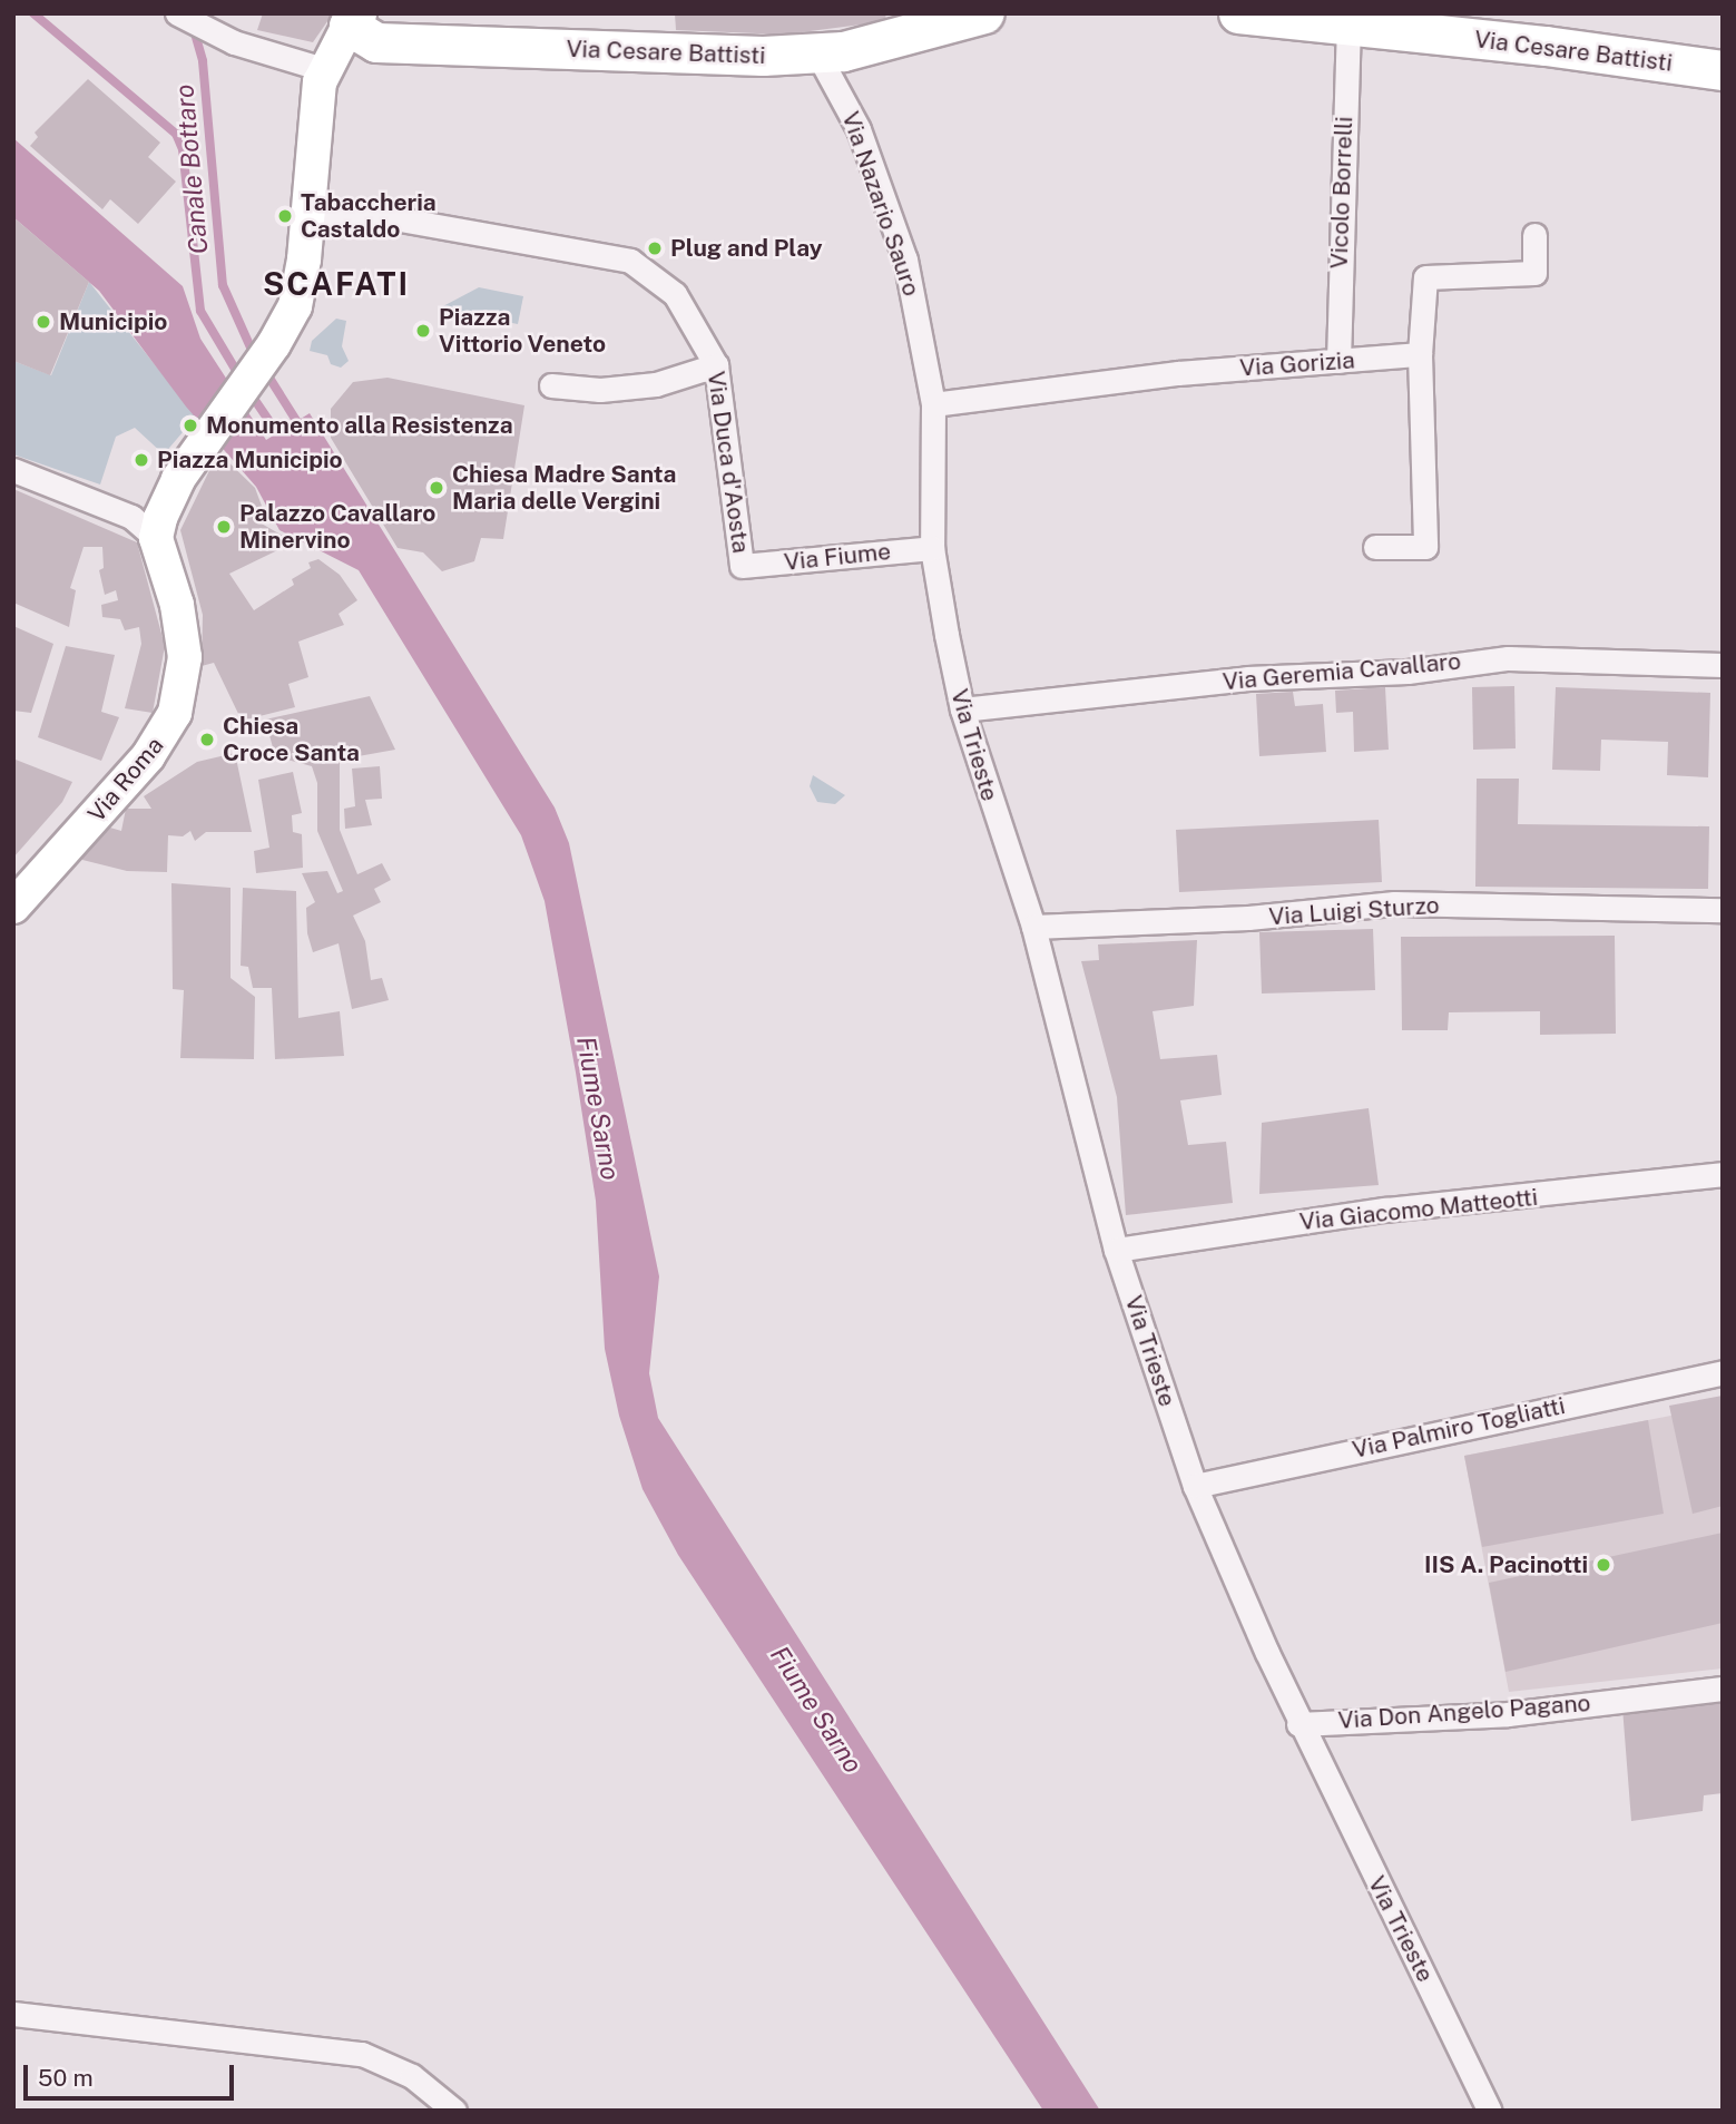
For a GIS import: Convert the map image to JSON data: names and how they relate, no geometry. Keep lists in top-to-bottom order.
{
  "streets": {
    "main road": ["Via Cesare Battisti", "Via Roma"],
    "street": [
      "Vicolo Borrelli",
      "Via Nazario Sauro",
      "Via Gorizia",
      "Via Duca d'Aosta",
      "Via Fiume",
      "Via Geremia Cavallaro",
      "Via Trieste",
      "Via Luigi Sturzo",
      "Via Giacomo Matteotti",
      "Via Palmiro Togliatti",
      "Via Don Angelo Pagano"
    ]
  },
  "crossings": [
    ["Via Cesare Battisti", "Vicolo Borrelli"],
    ["Via Cesare Battisti", "Via Nazario Sauro"],
    ["Vicolo Borrelli", "Via Gorizia"],
    ["Via Nazario Sauro", "Via Gorizia"],
    ["Via Nazario Sauro", "Via Fiume"],
    ["Via Nazario Sauro", "Via Trieste"],
    ["Via Duca d'Aosta", "Via Fiume"],
    ["Via Fiume", "Via Trieste"],
    ["Via Geremia Cavallaro", "Via Trieste"],
    ["Via Trieste", "Via Luigi Sturzo"],
    ["Via Trieste", "Via Giacomo Matteotti"],
    ["Via Trieste", "Via Palmiro Togliatti"],
    ["Via Trieste", "Via Don Angelo Pagano"]
  ],
  "districts": ["SCAFATI"],
  "water": ["Canale Bottaro", "Fiume Sarno"],
  "places": [
    "Tabaccheria Castaldo",
    "Plug and Play",
    "Municipio",
    "Piazza Vittorio Veneto",
    "Monumento alla Resistenza",
    "Piazza Municipio",
    "Chiesa Madre Santa Maria delle Vergini",
    "Palazzo Cavallaro Minervino",
    "Chiesa Croce Santa",
    "IIS A. Pacinotti"
  ],
  "scale_bar": "50 m"
}
